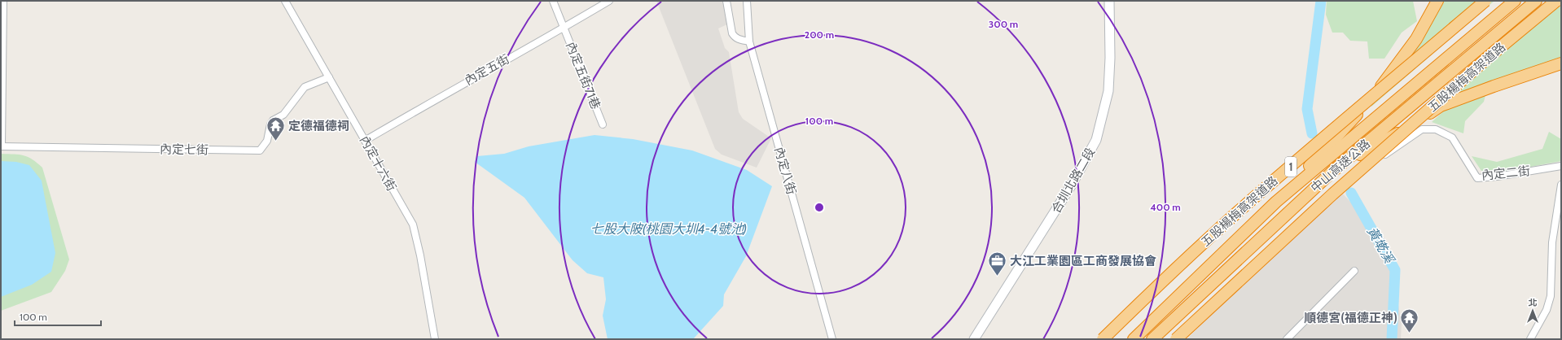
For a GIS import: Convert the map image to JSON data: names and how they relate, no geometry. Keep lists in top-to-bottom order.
{
  "streets": {
    "highway": ["五股楊梅高架道路", "中山高速公路", "1"],
    "street": [
      "內定五街",
      "內定五街71巷",
      "內定七街",
      "內定十六街",
      "內定八街",
      "內定二街",
      "合圳北路二段"
    ]
  },
  "crossings": [
    ["內定五街", "內定五街71巷"],
    ["內定五街", "內定十六街"],
    ["內定七街", "內定十六街"]
  ],
  "water": ["七股大陂(桃園大圳4-4號池)", "黃墘溪"],
  "places": {
    "temple": ["定德福德祠", "順德宮(福德正神)"],
    "office": ["大江工業園區工商發展協會"]
  },
  "scale_bar": "100 m",
  "north": "top",
  "rings": [
    "300 m",
    "200 m",
    "100 m",
    "400 m"
  ]
}
